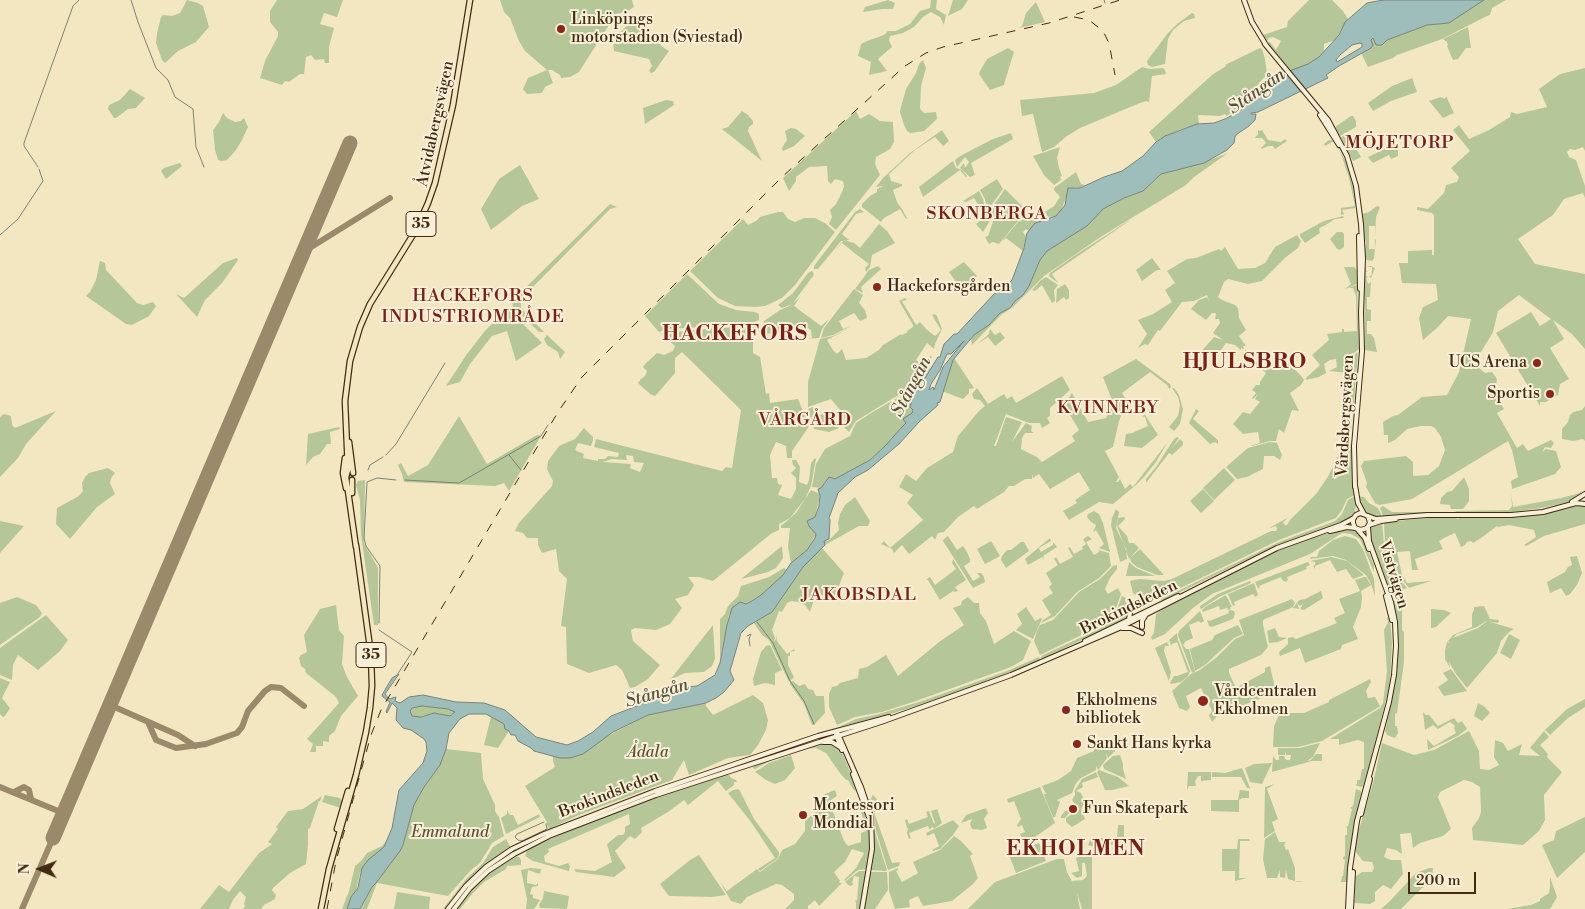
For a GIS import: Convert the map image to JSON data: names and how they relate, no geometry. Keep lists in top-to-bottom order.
{
  "streets": {
    "main road": [
      "Åtvidabergsvägen",
      "35",
      "Vårdsbergsvägen",
      "Vistvägen",
      "Brokindsleden"
    ]
  },
  "crossings": [
    ["Åtvidabergsvägen", "35"],
    ["Vårdsbergsvägen", "Vistvägen"],
    ["Vårdsbergsvägen", "Brokindsleden"],
    ["Vistvägen", "Brokindsleden"]
  ],
  "districts": [
    "MÖJETORP",
    "SKONBERGA",
    "HACKEFORS INDUSTRIOMRÅDE",
    "HACKEFORS",
    "HJULSBRO",
    "KVINNEBY",
    "VÅRGÅRD",
    "JAKOBSDAL",
    "EKHOLMEN"
  ],
  "water": ["Stångån"],
  "parks": ["Ådala", "Emmalund"],
  "places": [
    "Linköpings motorstadion (Sviestad)",
    "Hackeforsgården",
    "UCS Arena",
    "Sportis",
    "Vårdcentralen Ekholmen",
    "Ekholmens bibliotek",
    "Sankt Hans kyrka",
    "Fun Skatepark",
    "Montessori Mondial"
  ],
  "scale_bar": "200 m",
  "north": "left"
}
